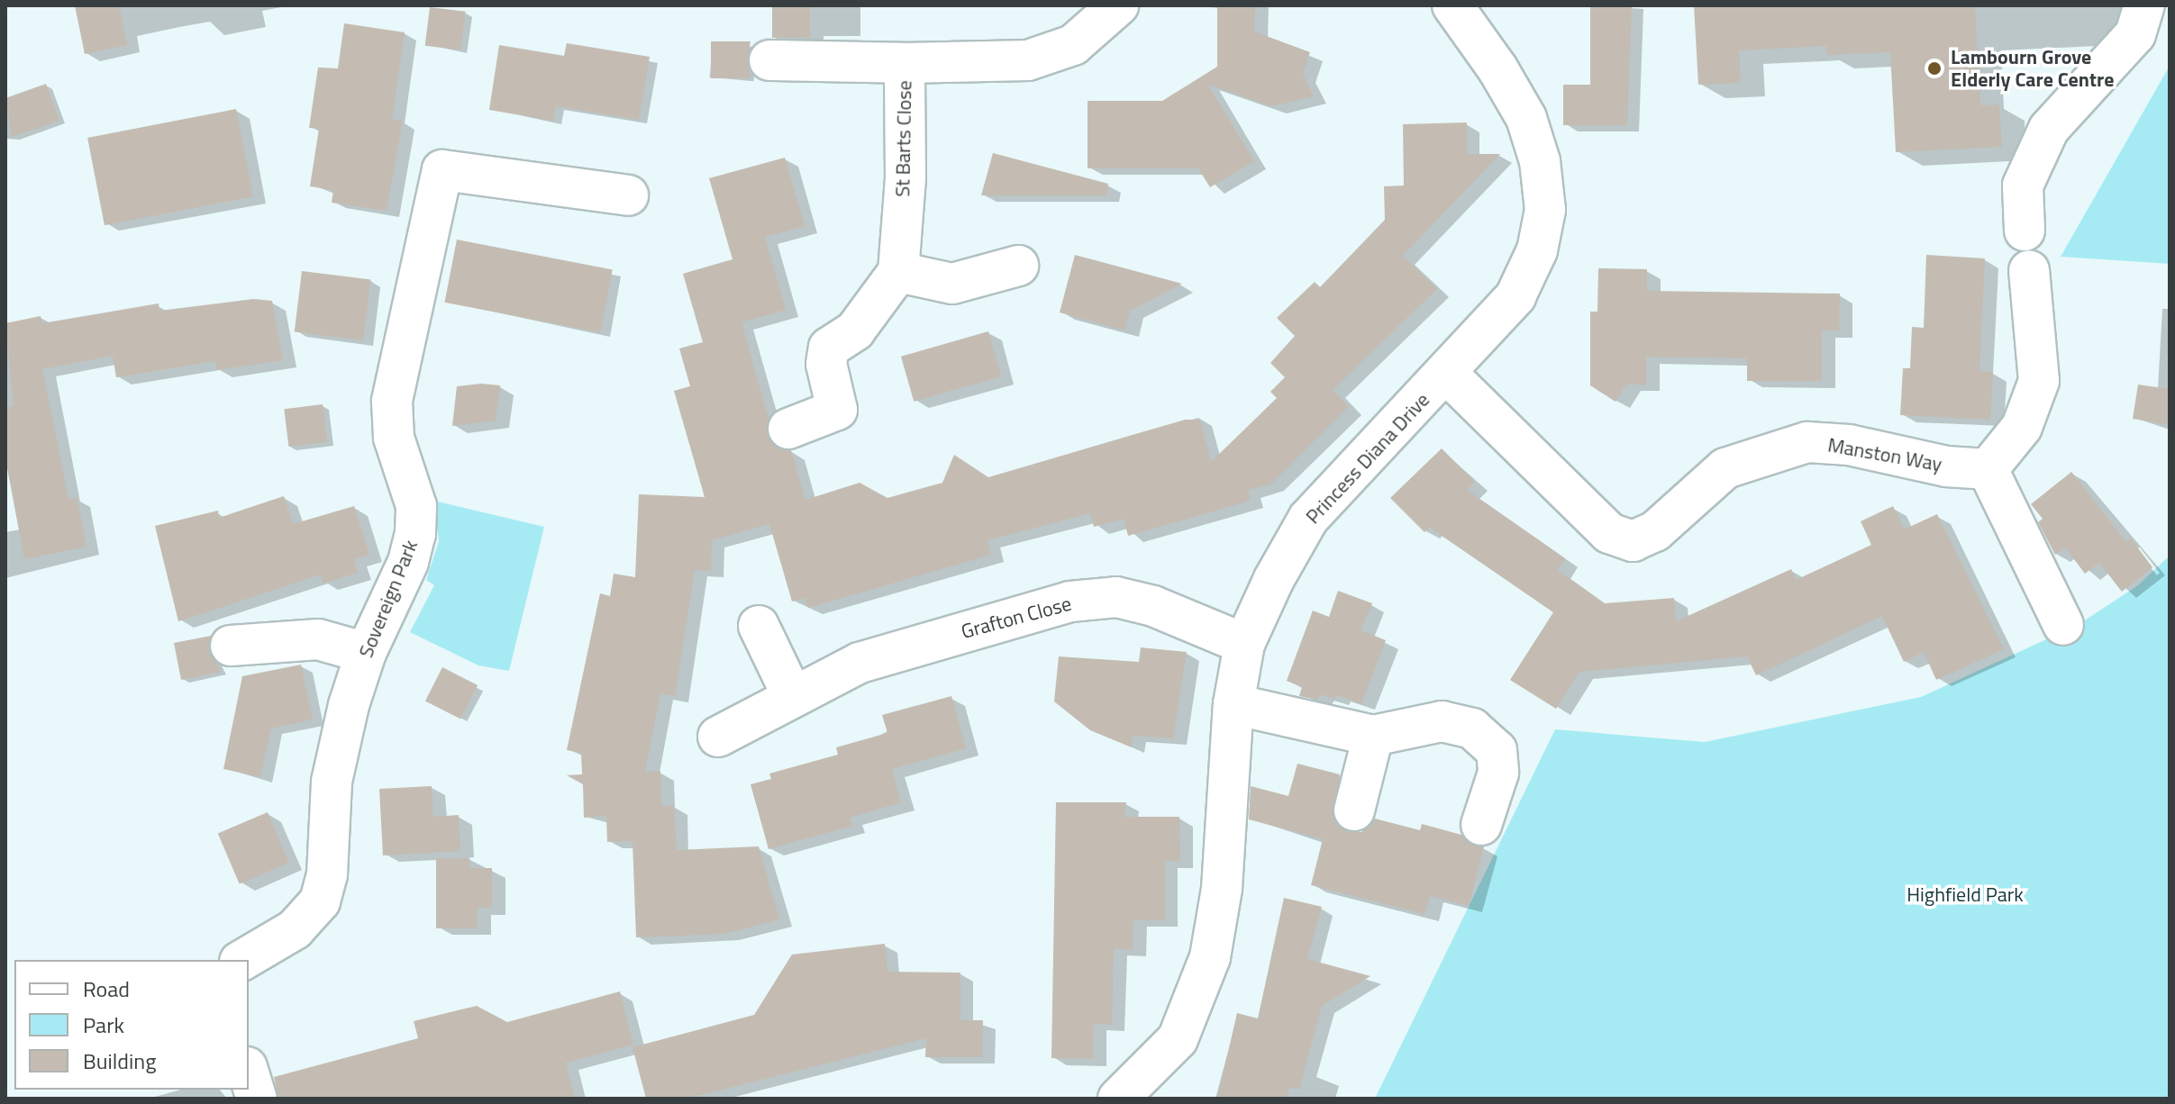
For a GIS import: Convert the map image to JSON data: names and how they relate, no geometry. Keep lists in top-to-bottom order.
{
  "streets": {
    "street": [
      "St Barts Close",
      "Manston Way",
      "Princess Diana Drive",
      "Sovereign Park",
      "Grafton Close"
    ]
  },
  "crossings": [
    ["Manston Way", "Princess Diana Drive"],
    ["Princess Diana Drive", "Grafton Close"]
  ],
  "parks": ["Highfield Park"],
  "places": ["Lambourn Grove Elderly Care Centre"],
  "legend": ["Road", "Park", "Building"]
}
